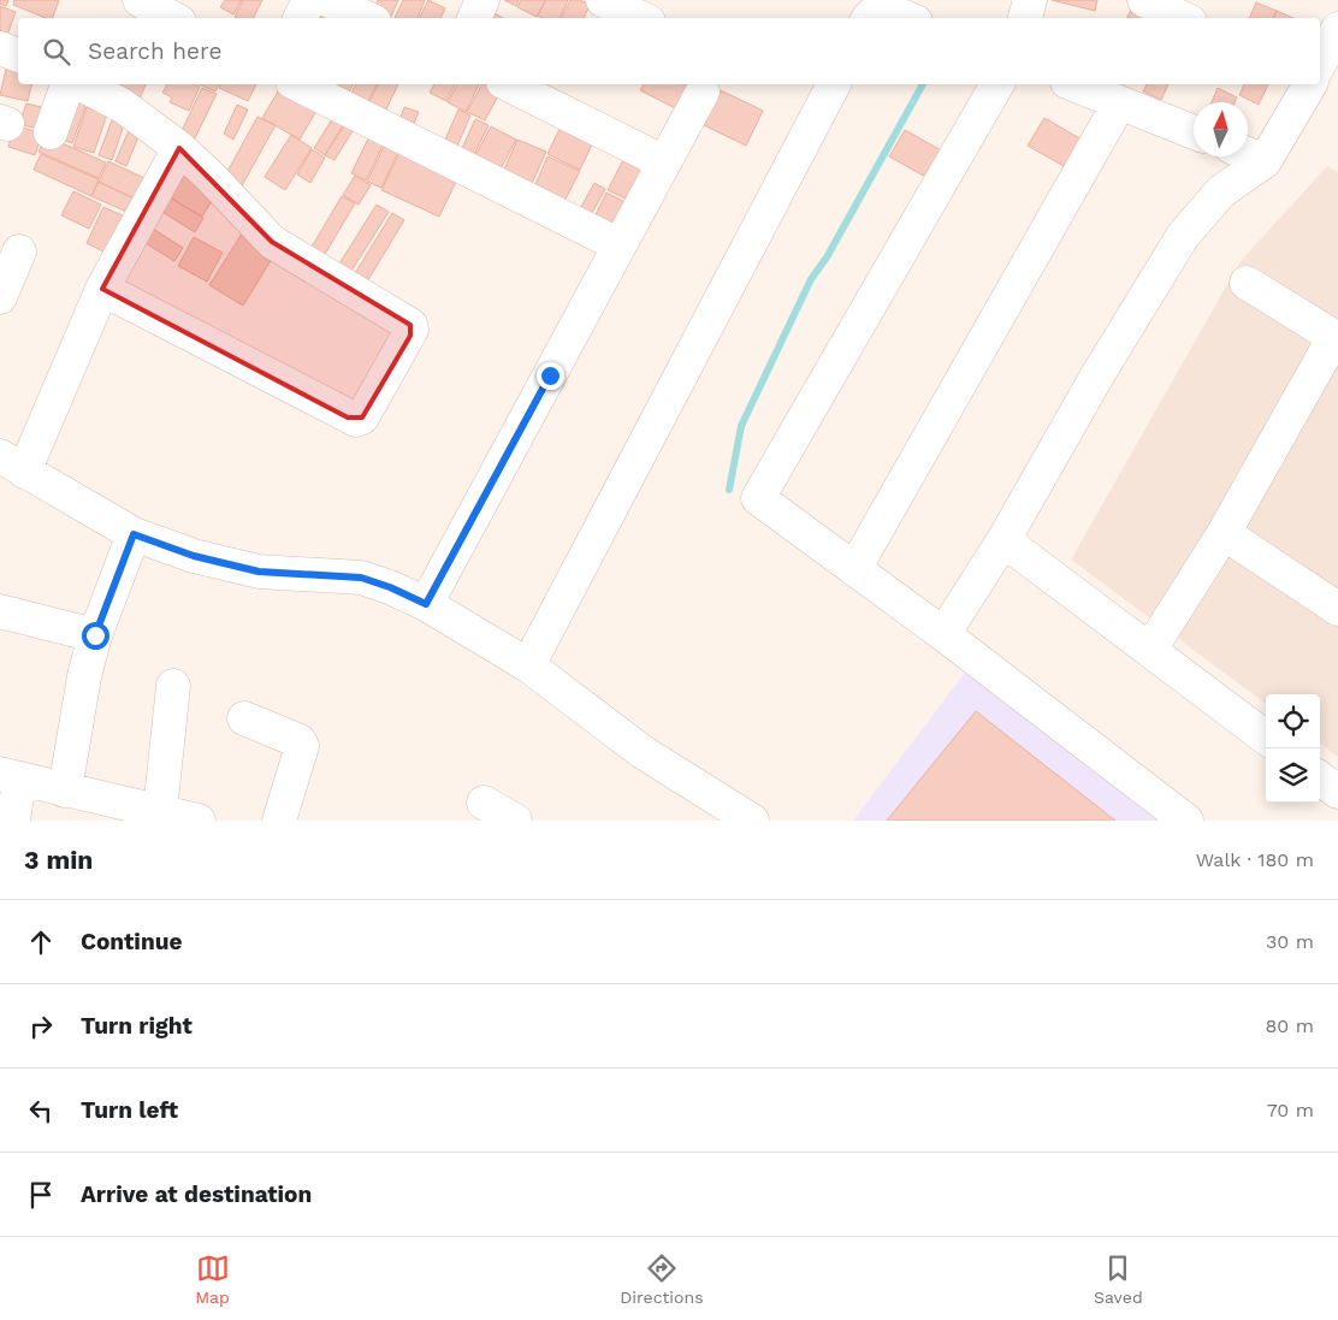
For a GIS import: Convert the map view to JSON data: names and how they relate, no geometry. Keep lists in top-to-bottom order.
{
  "north": "top",
  "page": {
    "search": "Search here",
    "heading": ["3 min", "Walk · 180 m"],
    "list": [
      ["Continue", "30 m"],
      ["Turn right", "80 m"],
      ["Turn left", "70 m"],
      "Arrive at destination"
    ],
    "nav": ["Map", "Directions", "Saved"]
  }
}
